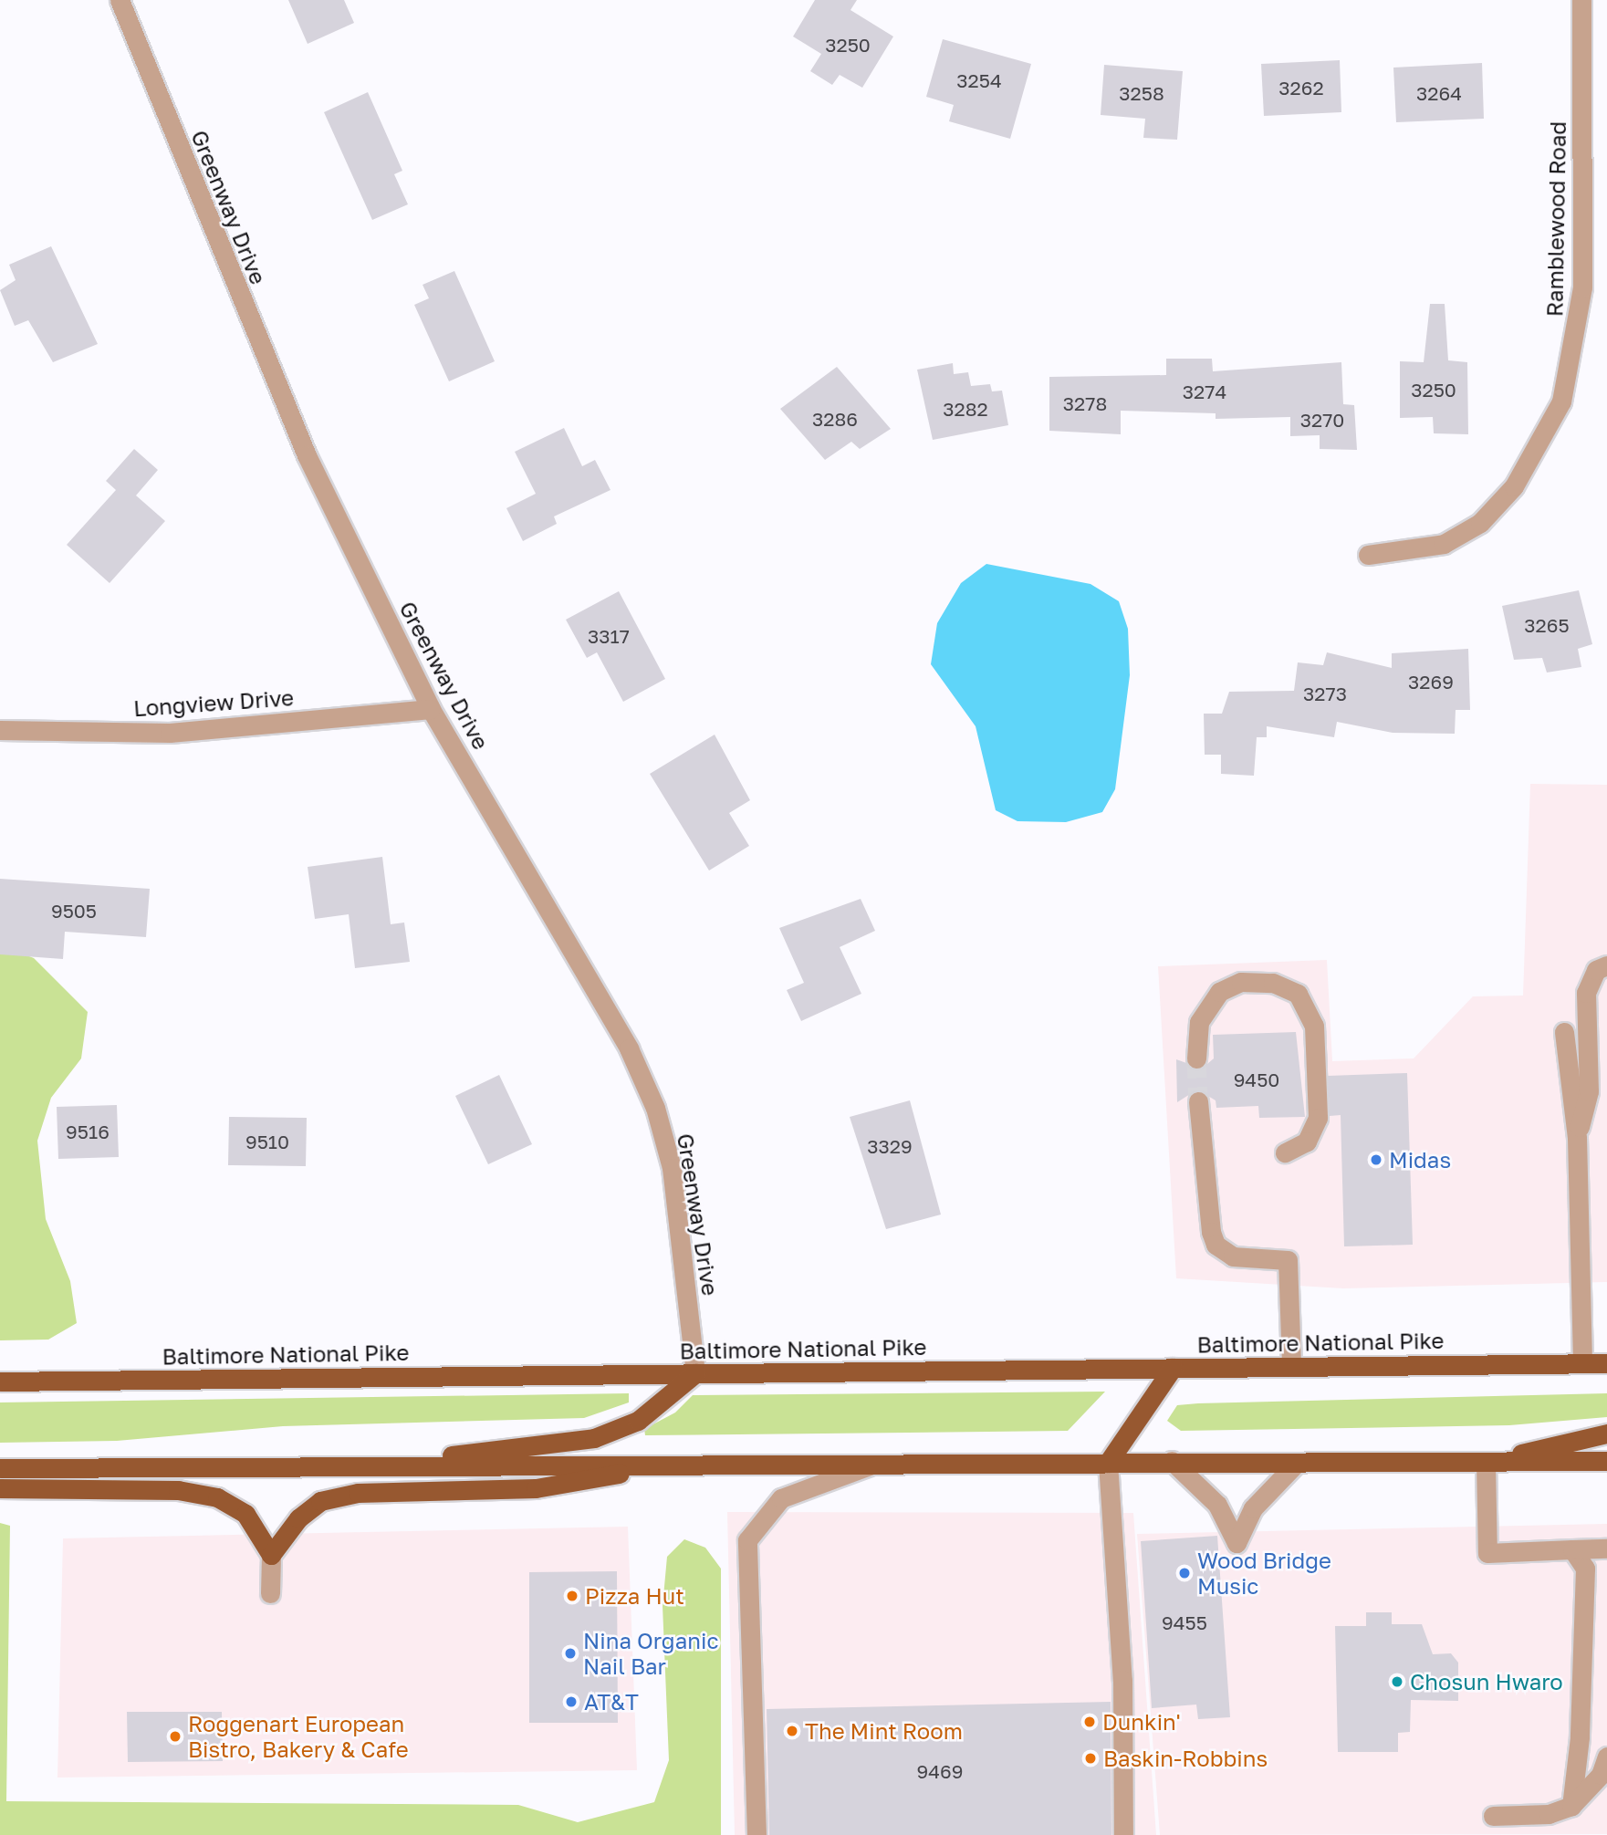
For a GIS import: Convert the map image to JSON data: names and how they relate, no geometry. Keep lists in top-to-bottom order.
{
  "streets": {
    "main road": ["Baltimore National Pike"],
    "street": ["Greenway Drive", "Ramblewood Road", "Longview Drive"]
  },
  "crossings": [
    ["Greenway Drive", "Longview Drive"],
    ["Greenway Drive", "Baltimore National Pike"]
  ],
  "places": [
    "Midas",
    "Wood Bridge Music",
    "Pizza Hut",
    "Nina Organic Nail Bar",
    "Chosun Hwaro",
    "AT&T",
    "Dunkin'",
    "The Mint Room",
    "Roggenart European Bistro, Bakery & Cafe",
    "Baskin-Robbins"
  ],
  "house_numbers": [
    "3250",
    "3254",
    "3262",
    "3258",
    "3264",
    "3250",
    "3274",
    "3278",
    "3282",
    "3286",
    "3270",
    "3265",
    "3317",
    "3269",
    "3273",
    "9505",
    "9450",
    "9516",
    "9510",
    "3329",
    "9455",
    "9469"
  ]
}
